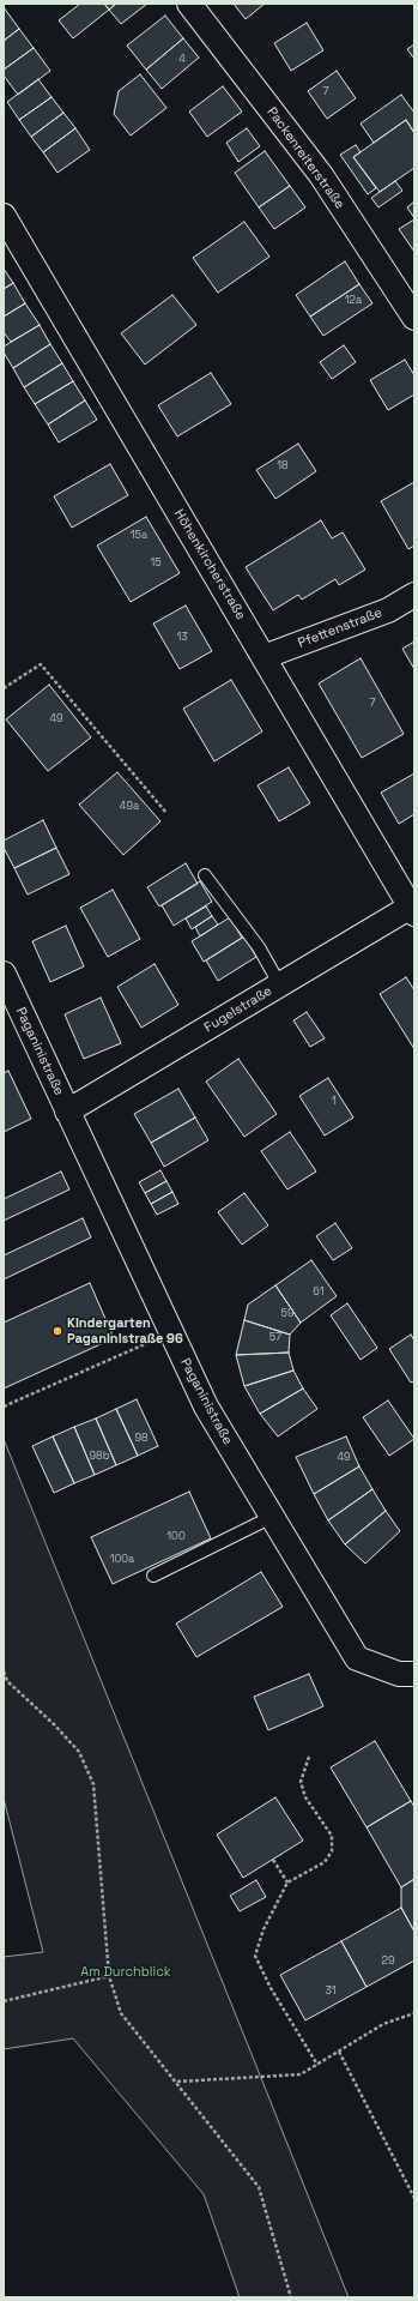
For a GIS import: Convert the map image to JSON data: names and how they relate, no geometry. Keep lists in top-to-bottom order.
{
  "streets": {
    "street": [
      "Packenreiterstraße",
      "Höhenkircherstraße",
      "Pfettenstraße",
      "Fugelstraße",
      "Paganinistraße"
    ]
  },
  "crossings": [
    ["Höhenkircherstraße", "Pfettenstraße"],
    ["Höhenkircherstraße", "Fugelstraße"],
    ["Fugelstraße", "Paganinistraße"]
  ],
  "parks": ["Am Durchblick"],
  "places": ["Kindergarten Paganinistraße 96"],
  "house_numbers": [
    "4",
    "7",
    "12a",
    "18",
    "15a",
    "15",
    "13",
    "7",
    "49",
    "49a",
    "1",
    "61",
    "59",
    "57",
    "98",
    "98b",
    "49",
    "100",
    "100a",
    "29",
    "31"
  ]
}
